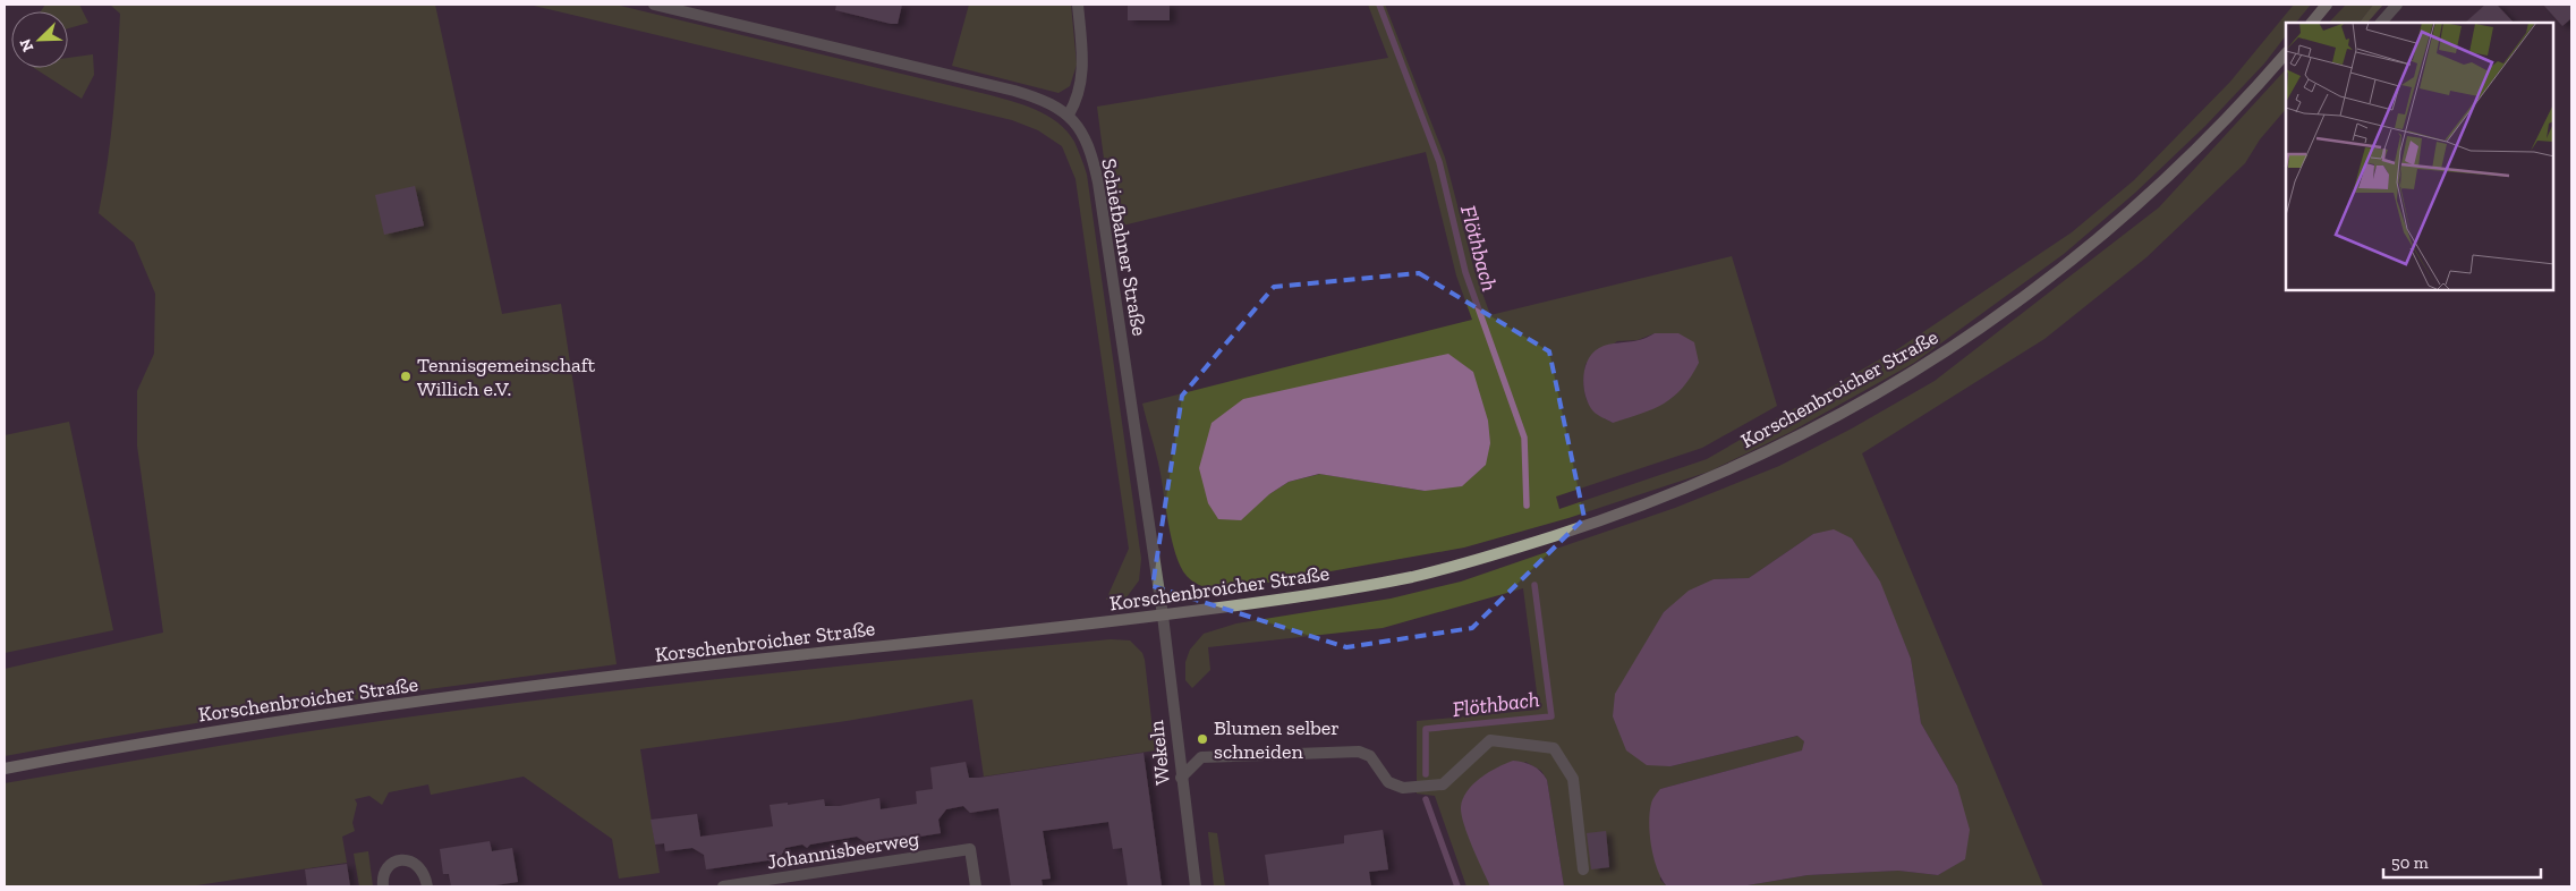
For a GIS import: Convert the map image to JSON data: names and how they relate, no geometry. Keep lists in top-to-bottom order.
{
  "streets": {
    "main road": ["Korschenbroicher Straße"],
    "street": ["Schiefbahner Straße", "Wekeln", "Johannisbeerweg"]
  },
  "crossings": [
    ["Schiefbahner Straße", "Korschenbroicher Straße"],
    ["Schiefbahner Straße", "Wekeln"],
    ["Korschenbroicher Straße", "Wekeln"]
  ],
  "water": ["Flöthbach"],
  "places": ["Tennisgemeinschaft Willich e.V.", "Blumen selber schneiden"],
  "scale_bar": "50 m",
  "north": "bottom left"
}
